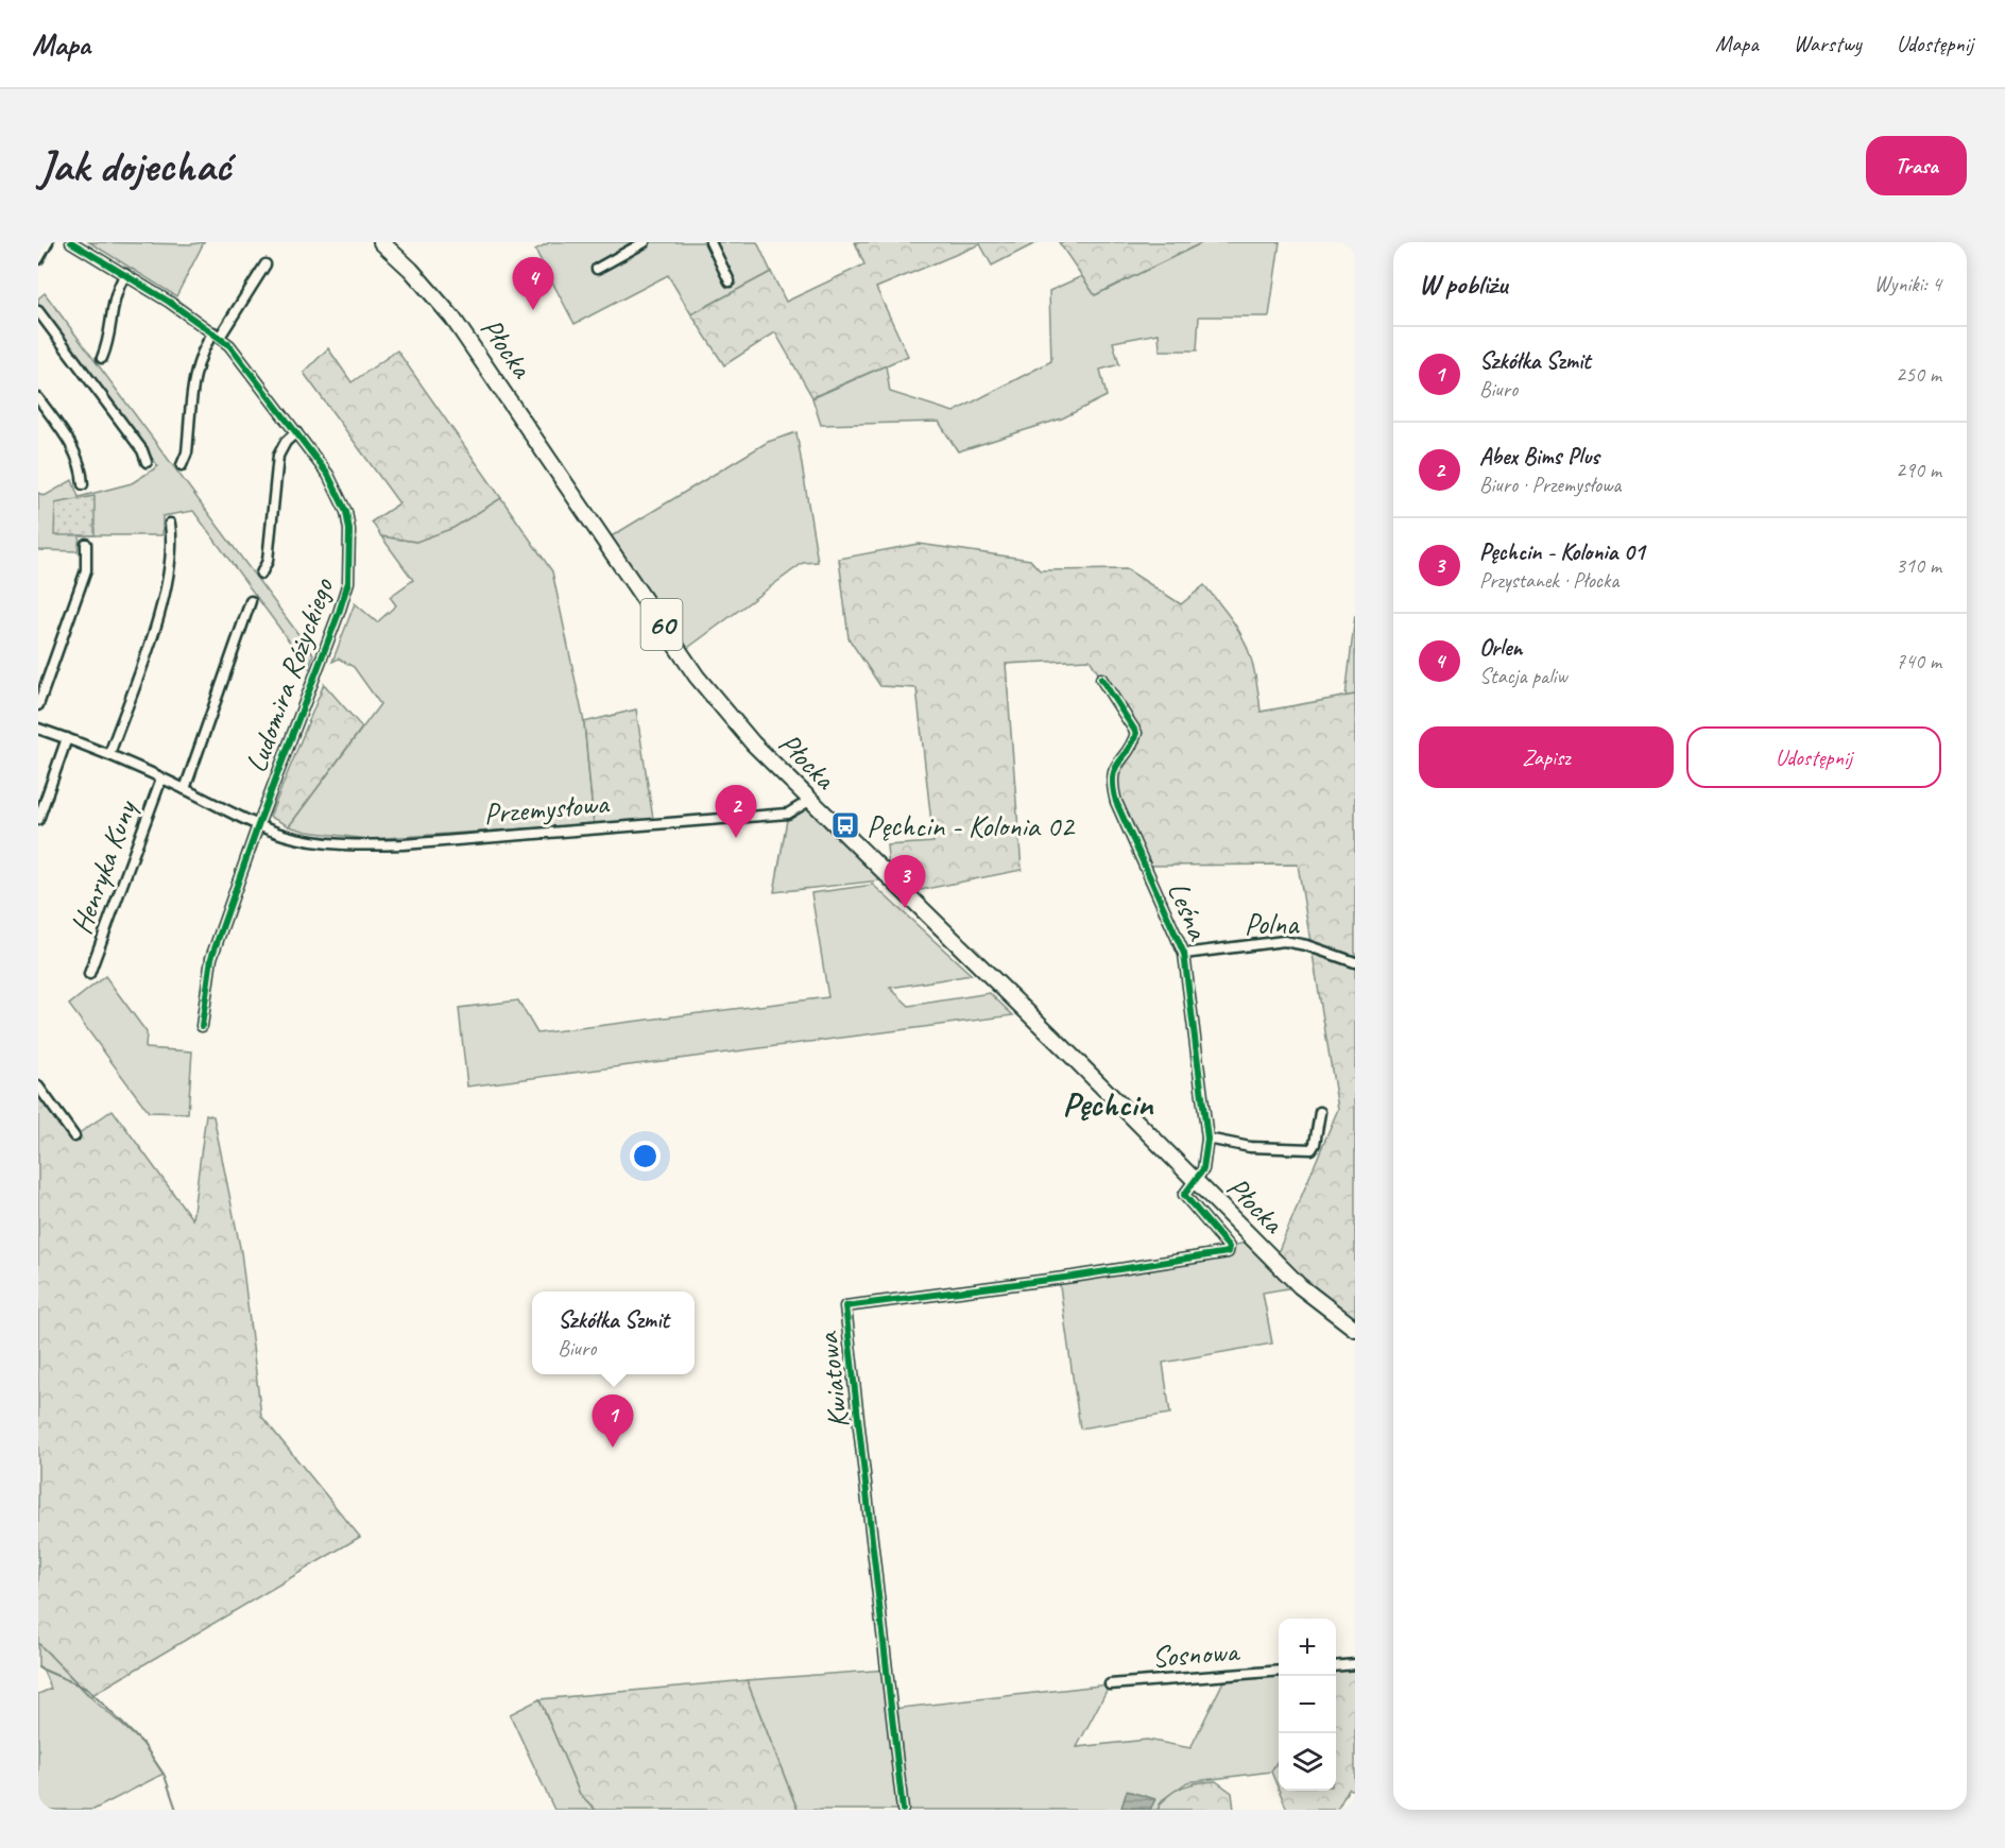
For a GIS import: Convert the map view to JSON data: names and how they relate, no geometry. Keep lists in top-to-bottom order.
{
  "streets": {
    "main road": ["Płocka", "60"],
    "street": [
      "Ludomira Różyckiego",
      "Przemysłowa",
      "Henryka Kuny",
      "Leśna",
      "Polna",
      "Kwiatowa",
      "Sosnowa"
    ]
  },
  "crossings": [
    ["Płocka", "Przemysłowa"],
    ["Płocka", "Leśna"],
    ["Płocka", "Kwiatowa"],
    ["Ludomira Różyckiego", "Przemysłowa"],
    ["Przemysłowa", "Henryka Kuny"],
    ["Leśna", "Polna"],
    ["Leśna", "Kwiatowa"]
  ],
  "districts": ["Pęchcin"],
  "places": {
    "bus stop": ["Pęchcin - Kolonia 02"]
  },
  "page": {
    "header": "Mapa",
    "nav": ["Mapa", "Warstwy", "Udostępnij"],
    "buttons": [
      "Trasa",
      ["Zapisz", "Udostępnij"]
    ],
    "title": "Jak dojechać",
    "heading": ["W pobliżu", "Wyniki: 4"],
    "pins": [
      "4",
      "2",
      "3",
      "1"
    ],
    "list": [
      {
        "mark": "1",
        "name": "Szkółka Szmit",
        "note": "Biuro",
        "value": "250 m"
      },
      {
        "mark": "2",
        "name": "Abex Bims Plus",
        "note": "Biuro · Przemysłowa",
        "value": "290 m"
      },
      {
        "mark": "3",
        "name": "Pęchcin - Kolonia 01",
        "note": "Przystanek · Płocka",
        "value": "310 m"
      },
      {
        "mark": "4",
        "name": "Orlen",
        "note": "Stacja paliw",
        "value": "740 m"
      }
    ],
    "popup": ["Szkółka Szmit", "Biuro"],
    "map_buttons": ["+", "−"]
  }
}
